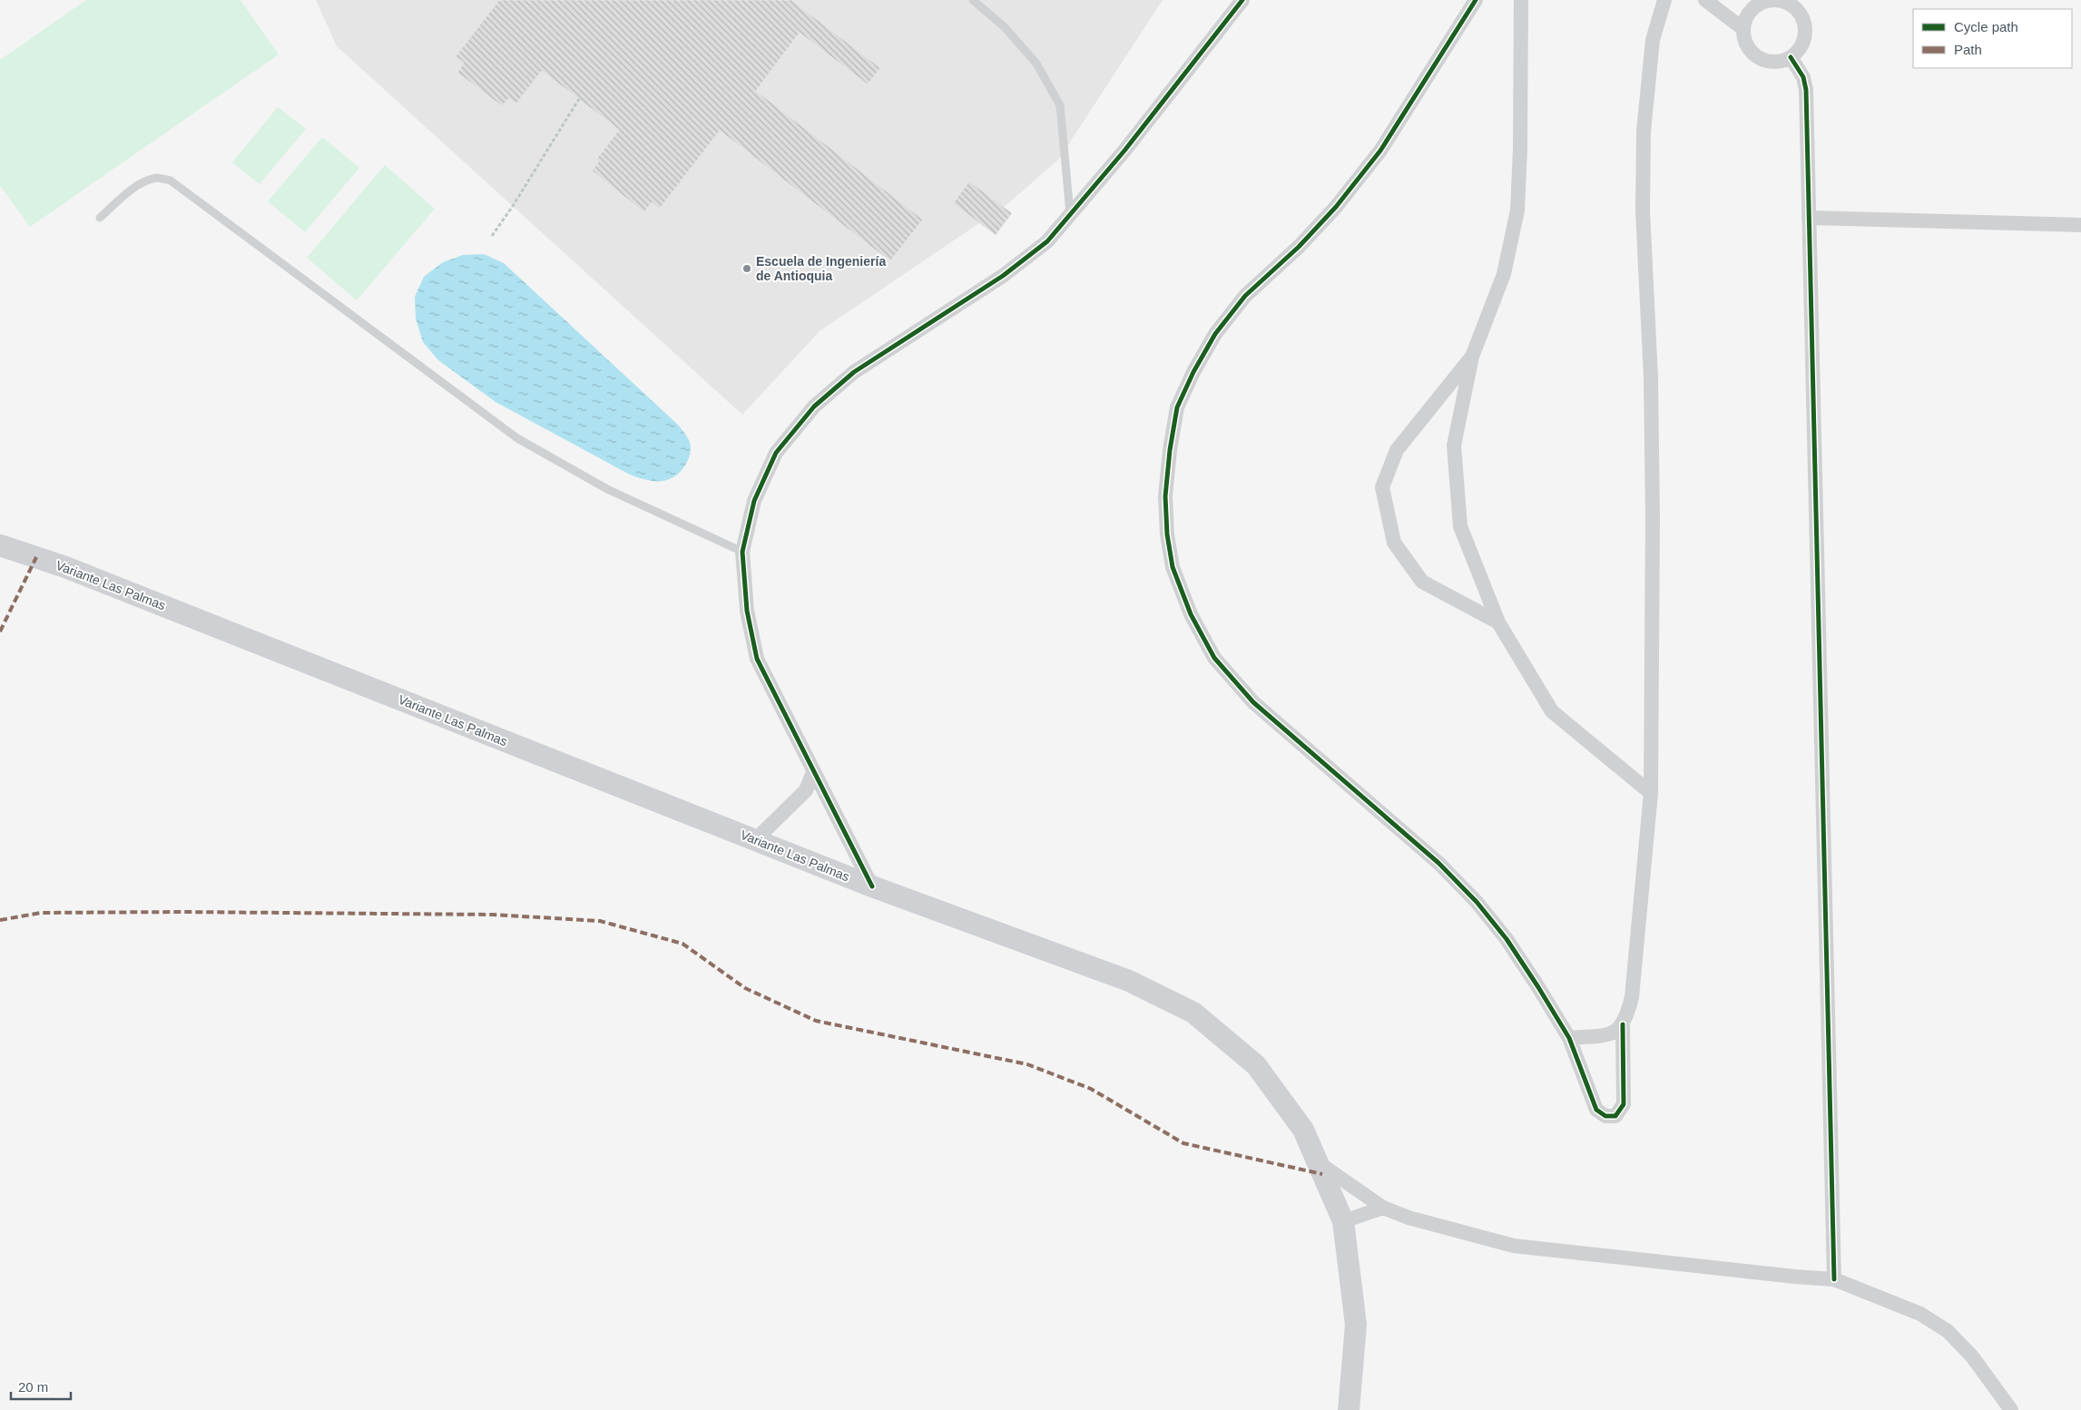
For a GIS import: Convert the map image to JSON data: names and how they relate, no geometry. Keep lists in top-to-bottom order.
{
  "streets": {
    "main road": ["Variante Las Palmas"]
  },
  "places": ["Escuela de Ingeniería de Antioquia"],
  "legend": ["Cycle path", "Path"],
  "scale_bar": "20 m"
}
